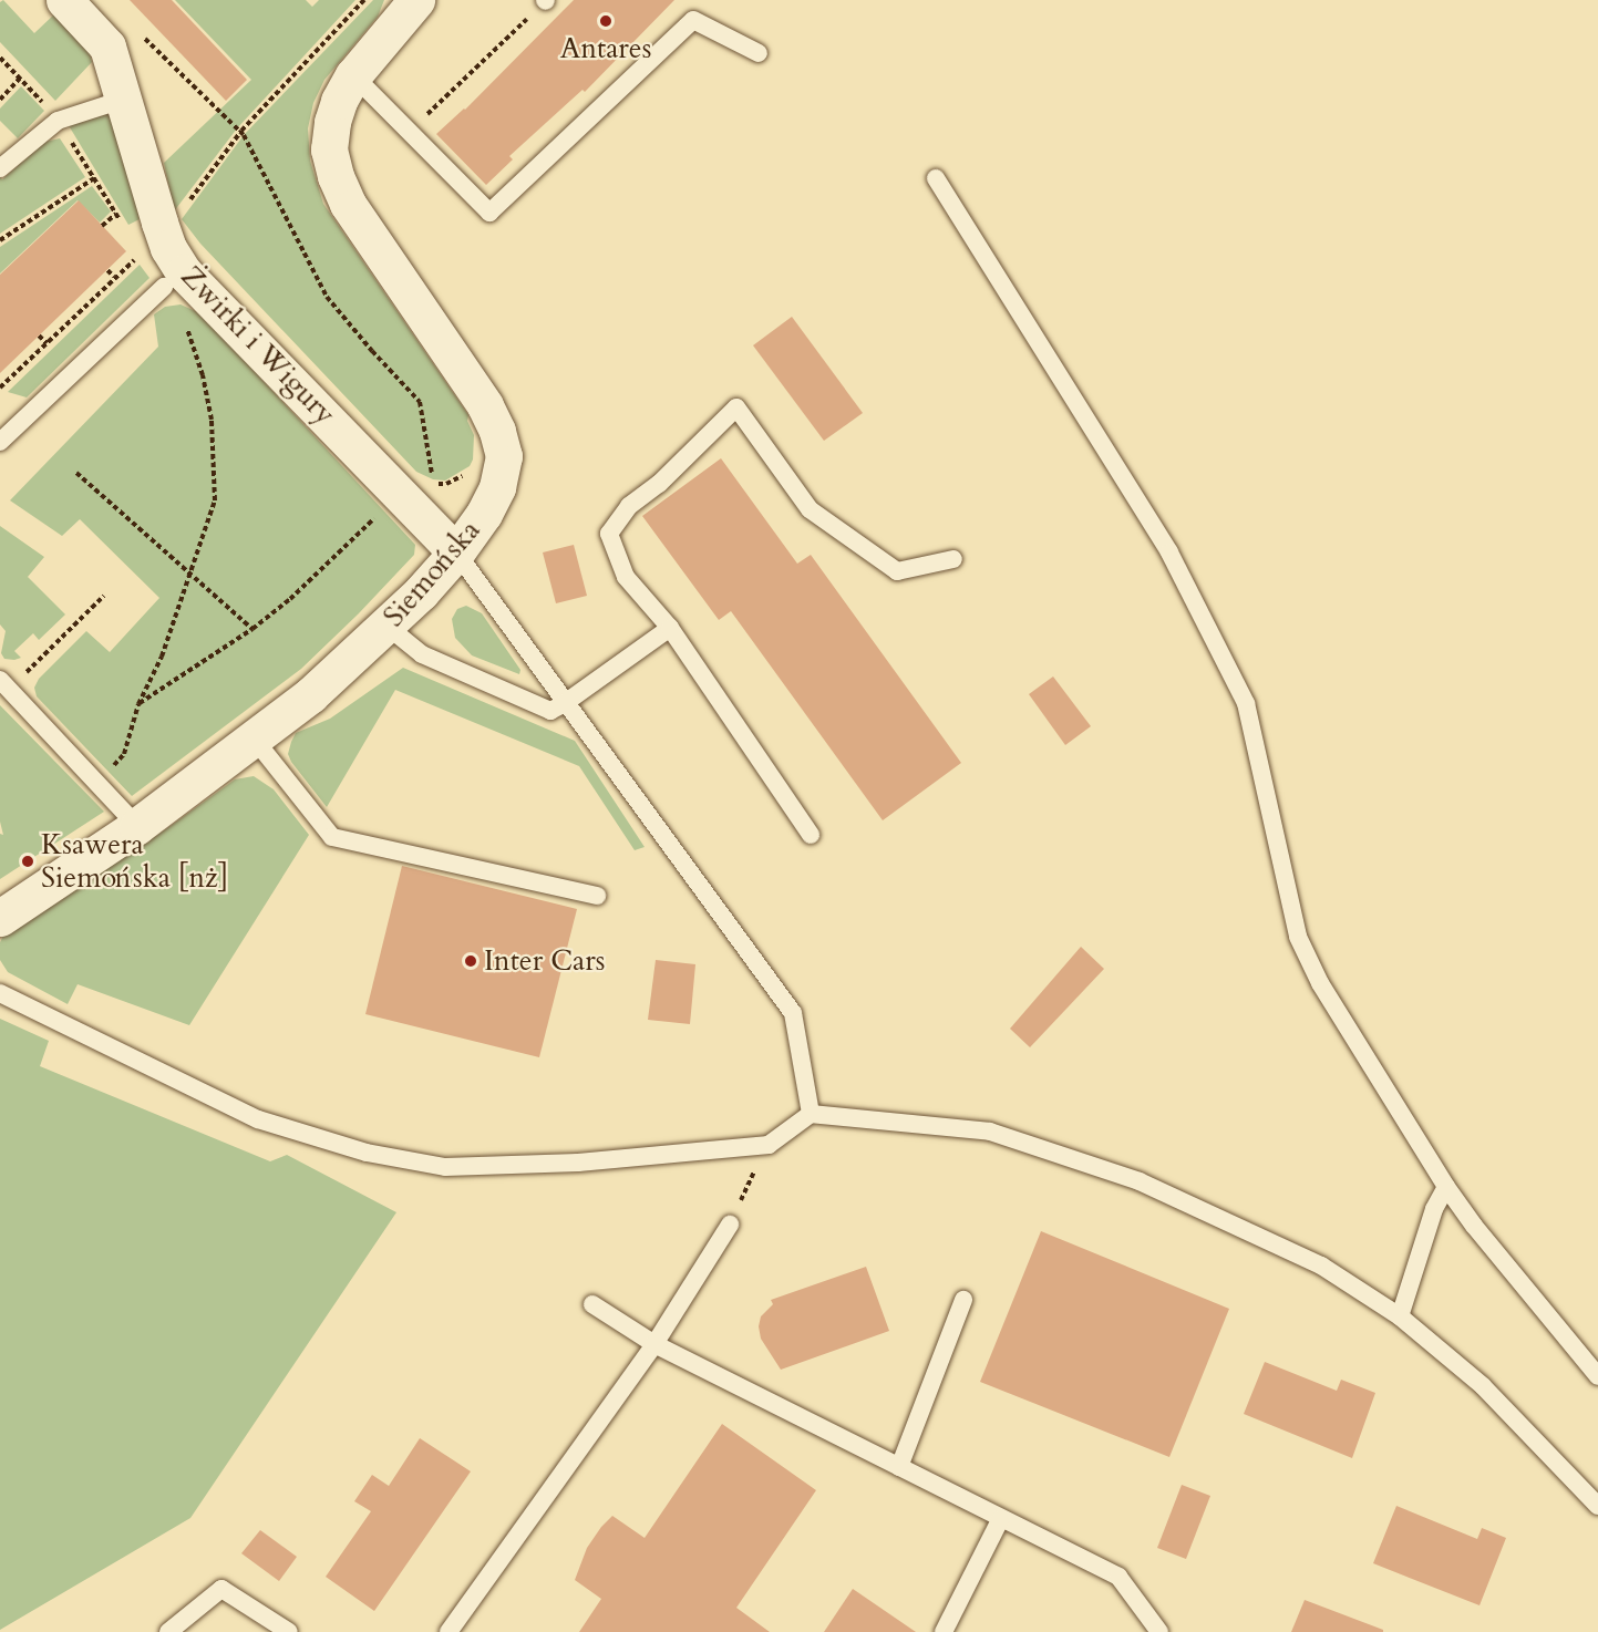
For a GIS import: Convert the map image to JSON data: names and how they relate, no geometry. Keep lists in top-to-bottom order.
{
  "streets": {
    "street": ["Żwirki i Wigury", "Siemońska"]
  },
  "crossings": [
    ["Żwirki i Wigury", "Siemońska"]
  ],
  "places": ["Antares", "Ksawera Siemońska [nż]", "Inter Cars"]
}
